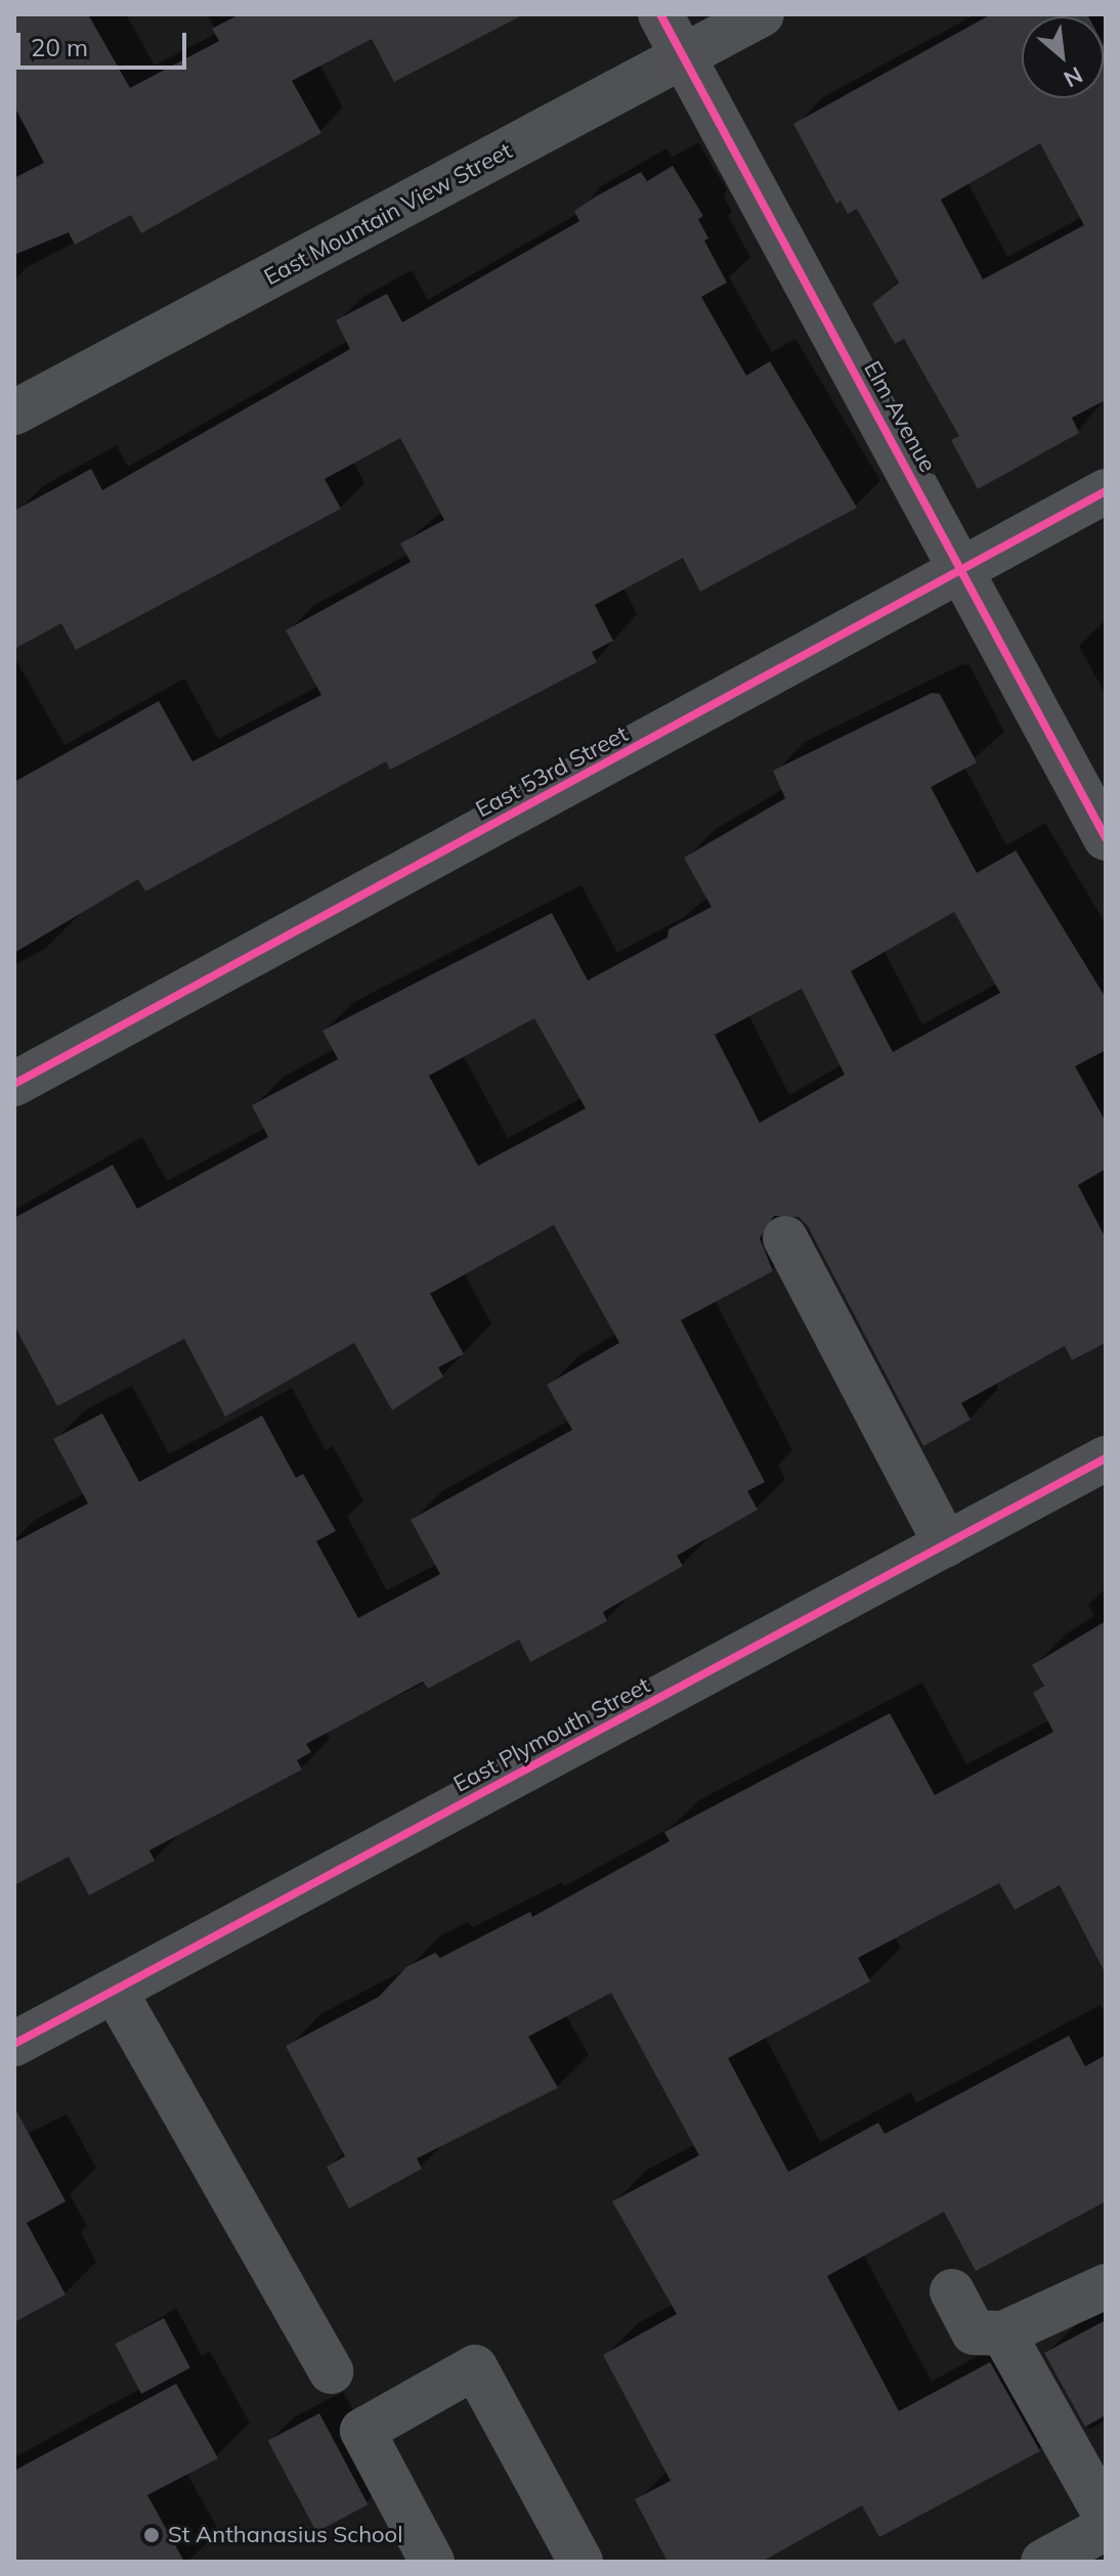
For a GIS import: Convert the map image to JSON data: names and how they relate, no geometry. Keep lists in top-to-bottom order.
{
  "streets": {
    "street": [
      "East Mountain View Street",
      "Elm Avenue",
      "East 53rd Street",
      "East Plymouth Street"
    ]
  },
  "crossings": [
    ["East Mountain View Street", "Elm Avenue"],
    ["Elm Avenue", "East 53rd Street"]
  ],
  "places": ["St Anthanasius School"],
  "scale_bar": "20 m",
  "north": "bottom right"
}
